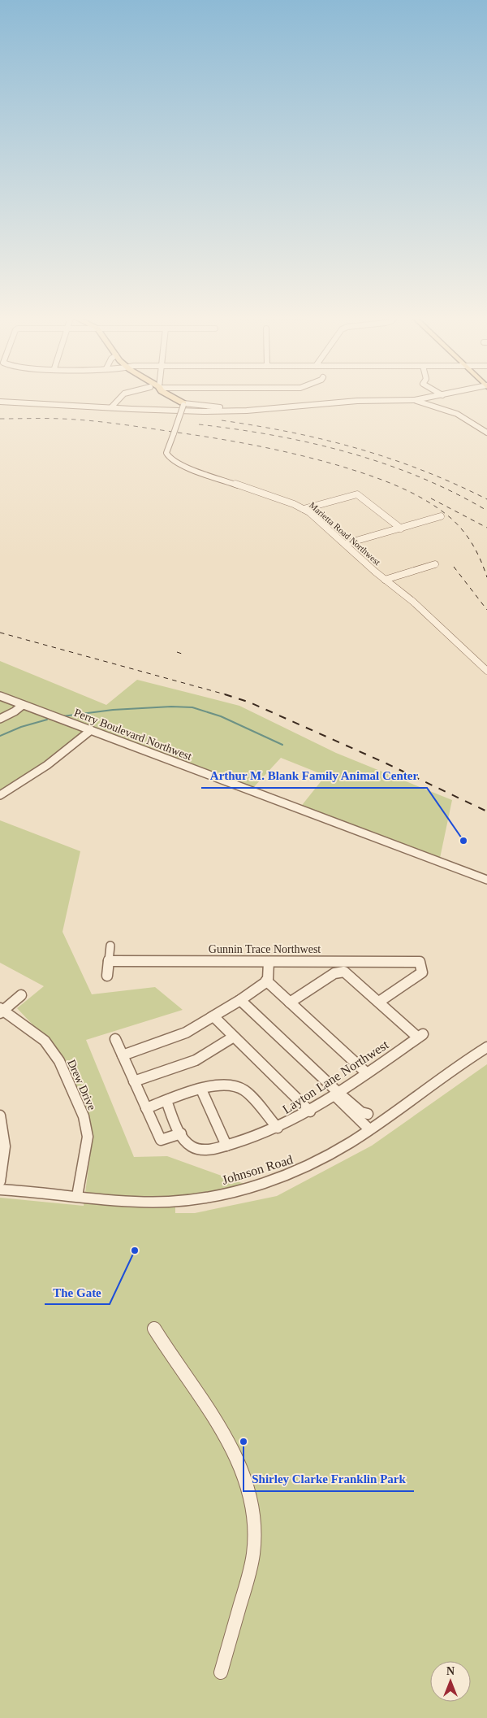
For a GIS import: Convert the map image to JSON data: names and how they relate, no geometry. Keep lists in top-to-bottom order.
{
  "streets": {
    "street": [
      "Marietta Road Northwest",
      "Perry Boulevard Northwest",
      "Gunnin Trace Northwest",
      "Layton Lane Northwest",
      "Drew Drive",
      "Johnson Road"
    ]
  },
  "crossings": [
    ["Gunnin Trace Northwest", "Layton Lane Northwest"],
    ["Drew Drive", "Johnson Road"]
  ],
  "places": ["Arthur M. Blank Family Animal Center", "The Gate", "Shirley Clarke Franklin Park"],
  "north": "top"
}
